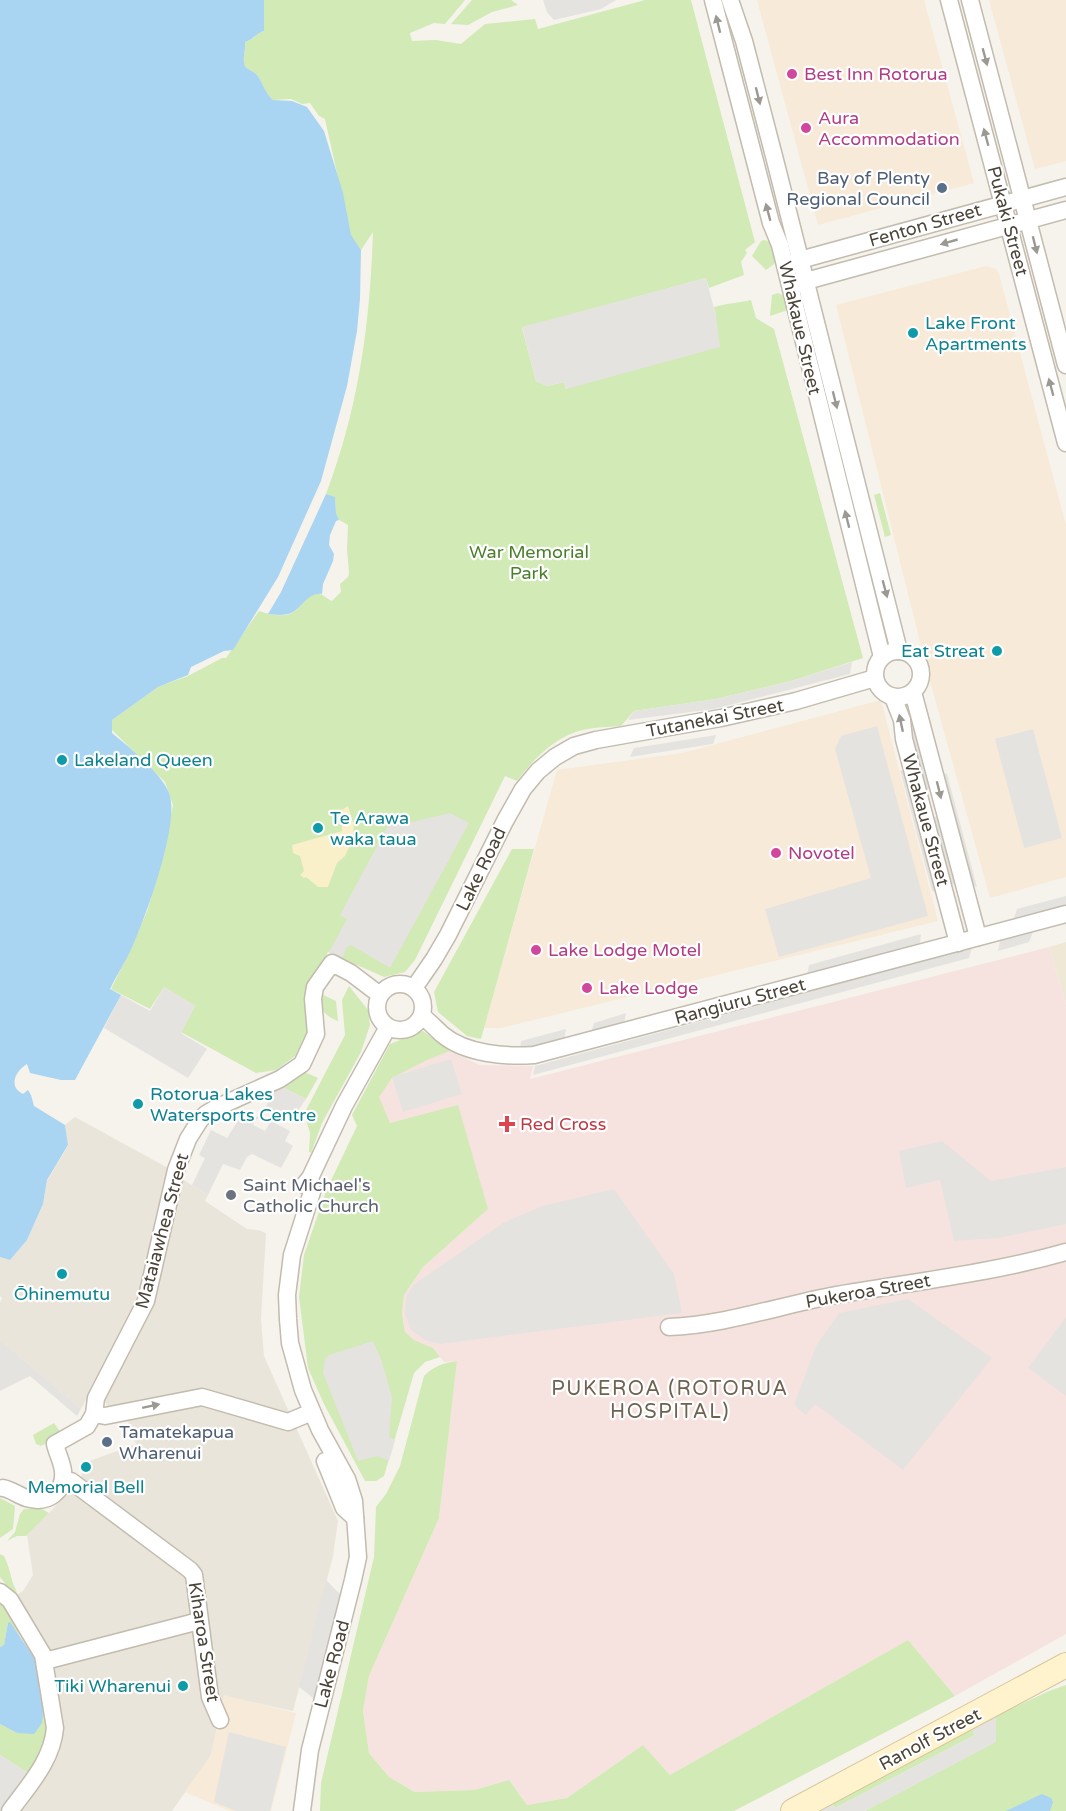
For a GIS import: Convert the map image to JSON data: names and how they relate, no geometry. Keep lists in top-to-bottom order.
{
  "streets": {
    "main road": ["Ranolf Street"],
    "street": [
      "Pukaki Street",
      "Fenton Street",
      "Whakaue Street",
      "Tutanekai Street",
      "Lake Road",
      "Rangiuru Street",
      "Mataiawhea Street",
      "Pukeroa Street",
      "Kiharoa Street"
    ]
  },
  "crossings": [
    ["Pukaki Street", "Fenton Street"],
    ["Fenton Street", "Whakaue Street"],
    ["Whakaue Street", "Tutanekai Street"],
    ["Whakaue Street", "Rangiuru Street"],
    ["Tutanekai Street", "Lake Road"],
    ["Lake Road", "Rangiuru Street"],
    ["Lake Road", "Mataiawhea Street"],
    ["Rangiuru Street", "Mataiawhea Street"]
  ],
  "districts": ["PUKEROA (ROTORUA HOSPITAL)"],
  "parks": ["War Memorial Park"],
  "places": {
    "other": [
      "Best Inn Rotorua",
      "Aura Accommodation",
      "Bay of Plenty Regional Council",
      "Lake Front Apartments",
      "Eat Streat",
      "Lakeland Queen",
      "Te Arawa waka taua",
      "Novotel",
      "Lake Lodge Motel",
      "Lake Lodge",
      "Rotorua Lakes Watersports Centre",
      "Saint Michael's Catholic Church",
      "Ōhinemutu",
      "Tamatekapua Wharenui",
      "Memorial Bell",
      "Tiki Wharenui"
    ],
    "health": ["Red Cross"]
  }
}
